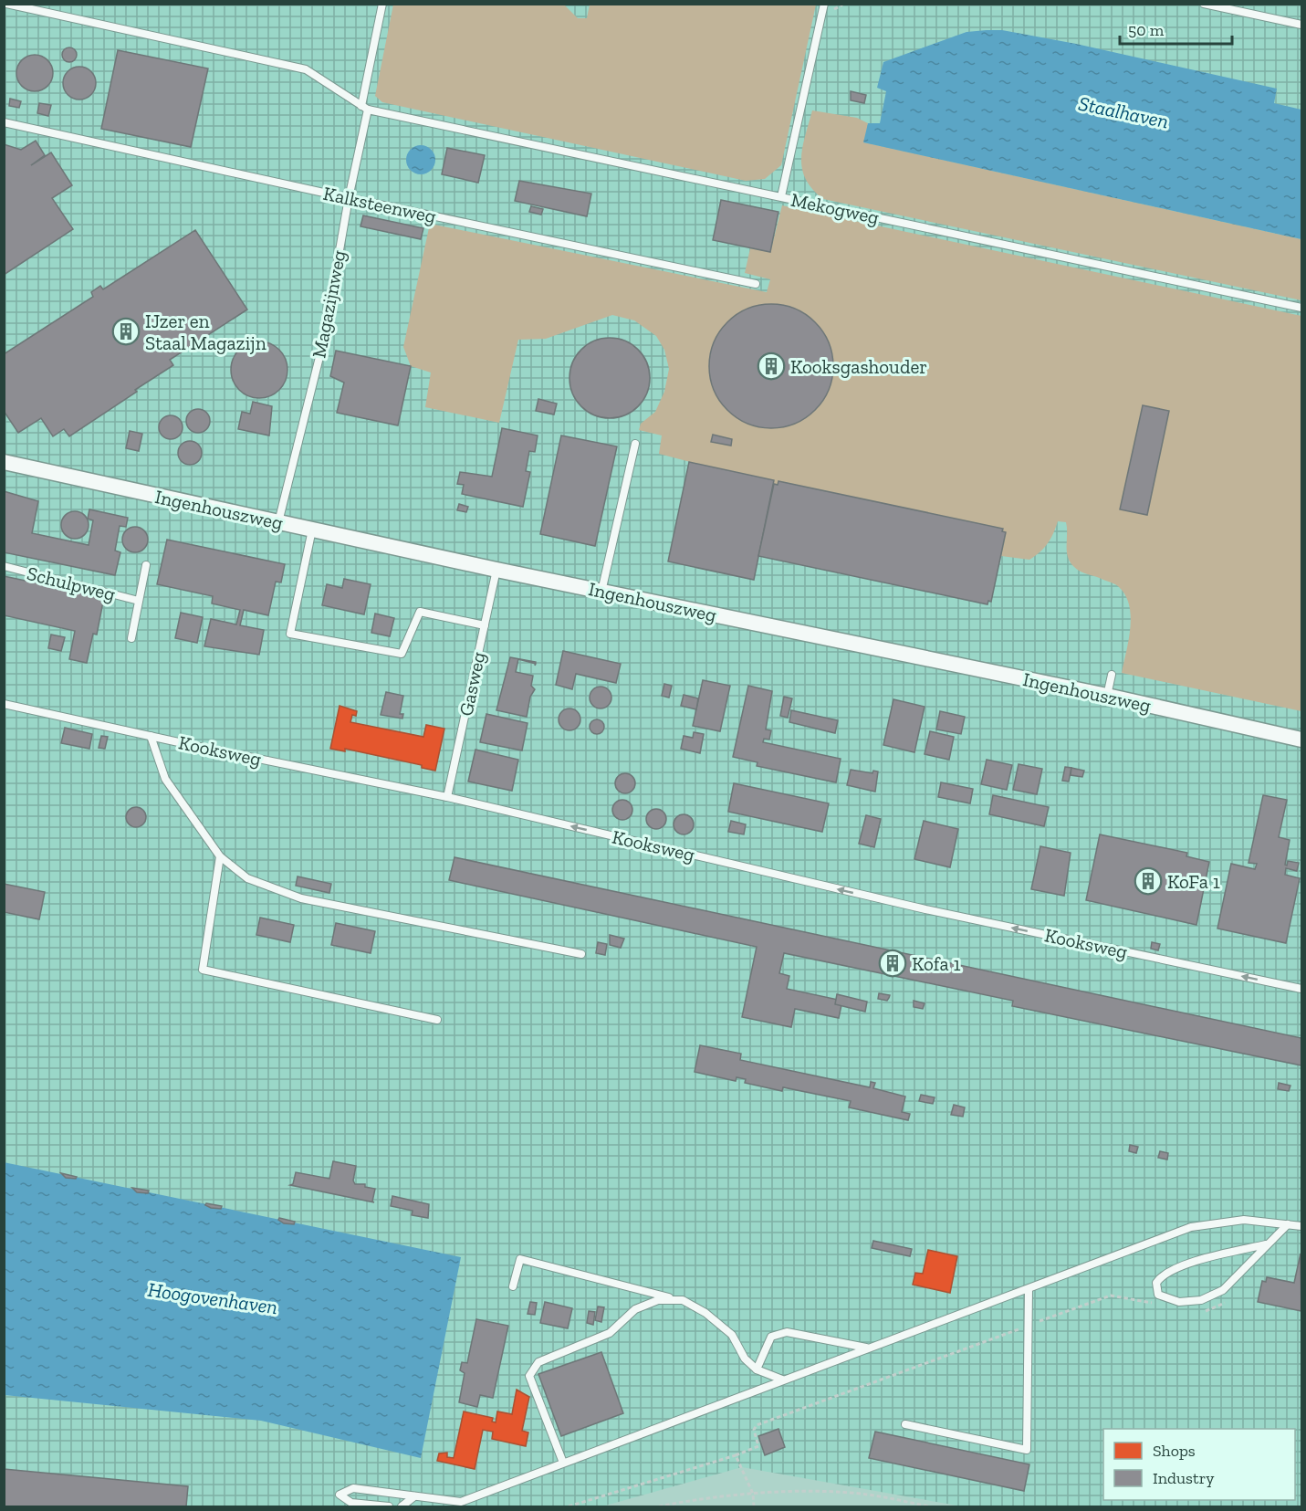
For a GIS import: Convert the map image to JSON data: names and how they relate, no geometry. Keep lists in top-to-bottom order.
{
  "streets": {
    "street": ["Ingenhouszweg"],
    "lane": [
      "Kalksteenweg",
      "Mekogweg",
      "Magazijnweg",
      "Schulpweg",
      "Gasweg",
      "Kooksweg"
    ]
  },
  "crossings": [
    ["Kalksteenweg", "Magazijnweg"],
    ["Mekogweg", "Magazijnweg"],
    ["Magazijnweg", "Ingenhouszweg"],
    ["Ingenhouszweg", "Gasweg"],
    ["Gasweg", "Kooksweg"]
  ],
  "one_way": ["Kooksweg"],
  "water": ["Staalhaven", "Hoogovenhaven"],
  "places": {
    "building": [
      "IJzer en Staal Magazijn",
      "Kooksgashouder",
      "KoFa 1",
      "Kofa 1"
    ]
  },
  "legend": ["Shops", "Industry"],
  "scale_bar": "50 m"
}
